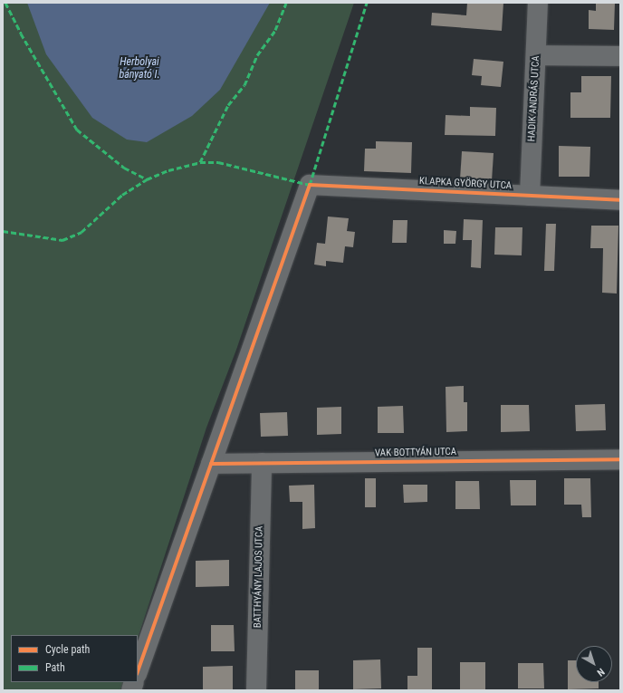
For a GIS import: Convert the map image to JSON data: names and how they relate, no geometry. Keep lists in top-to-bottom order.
{
  "streets": {
    "street": [
      "HADIK ANDRÁS UTCA",
      "KLAPKA GYÖRGY UTCA",
      "VAK BOTTYÁN UTCA",
      "BATTHYÁNY LAJOS UTCA"
    ]
  },
  "crossings": [
    ["HADIK ANDRÁS UTCA", "KLAPKA GYÖRGY UTCA"],
    ["KLAPKA GYÖRGY UTCA", "VAK BOTTYÁN UTCA"],
    ["VAK BOTTYÁN UTCA", "BATTHYÁNY LAJOS UTCA"]
  ],
  "water": ["Herbolyai bányató I."],
  "legend": ["Cycle path", "Path"],
  "north": "bottom right"
}
